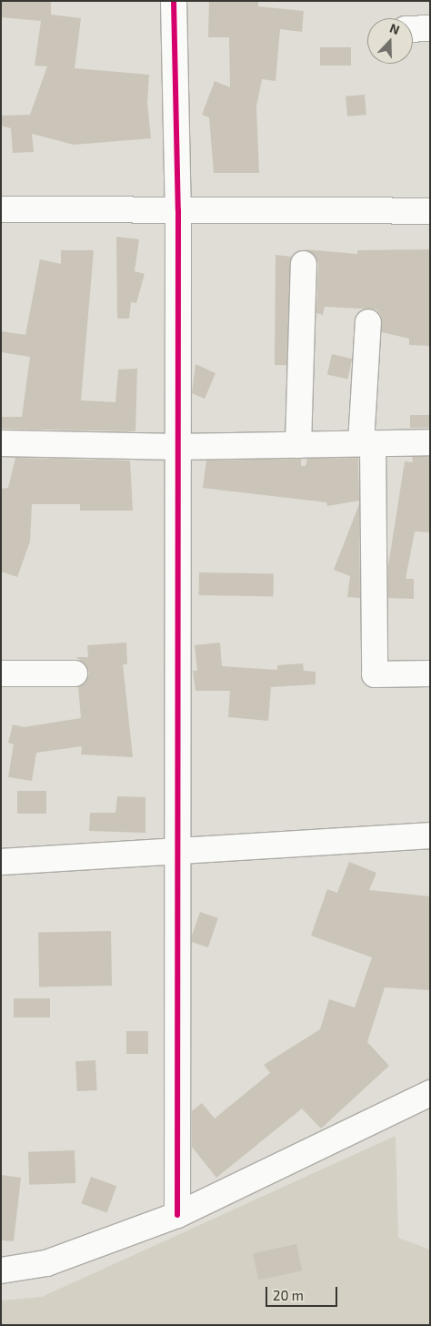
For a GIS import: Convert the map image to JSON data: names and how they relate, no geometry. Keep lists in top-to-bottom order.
{
  "scale_bar": "20 m",
  "north": "top"
}
